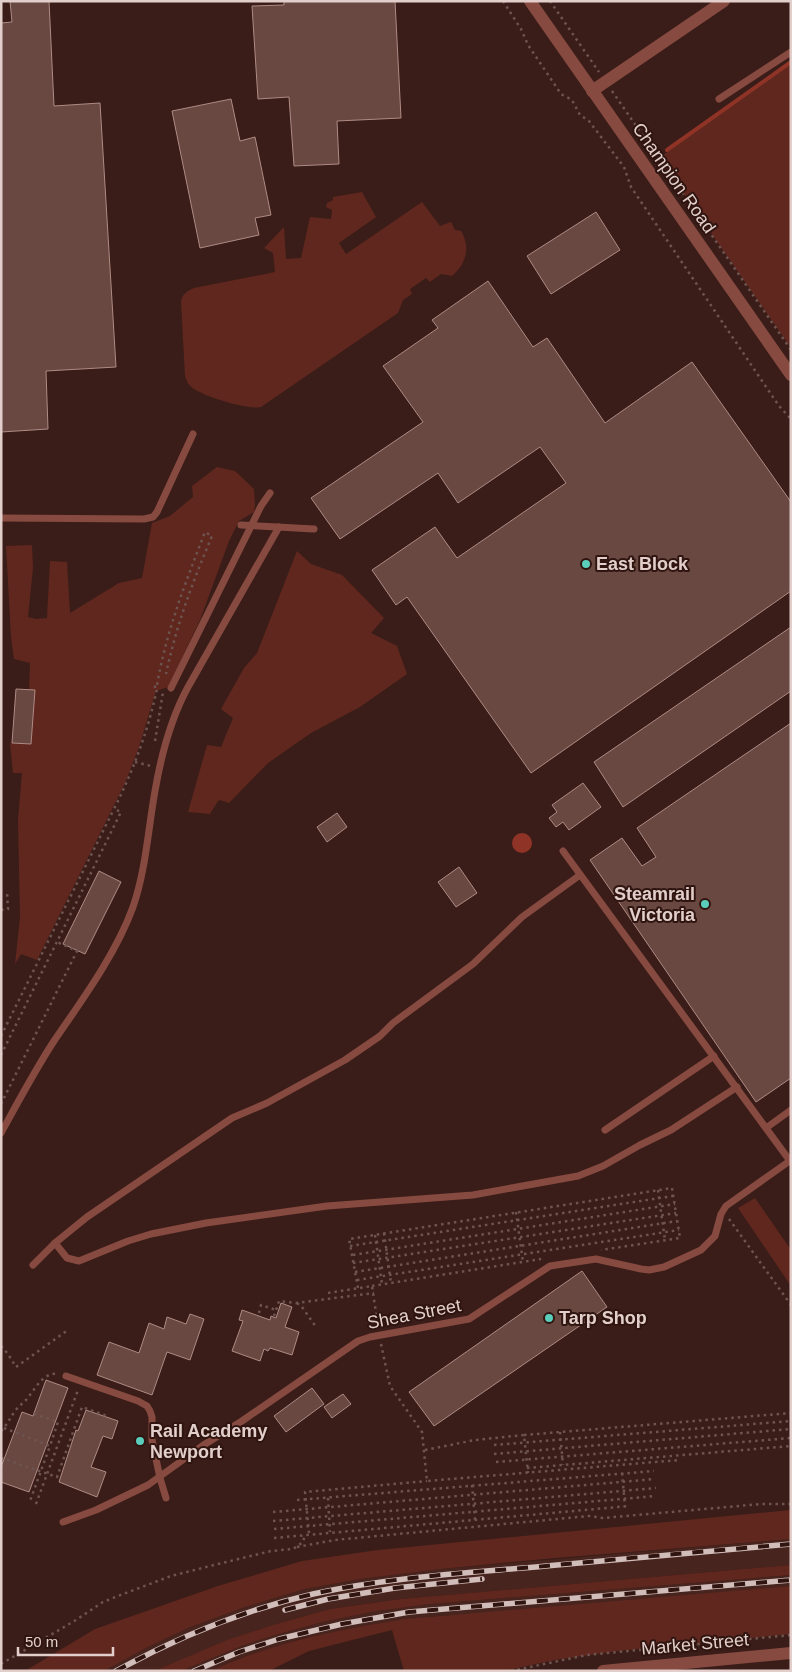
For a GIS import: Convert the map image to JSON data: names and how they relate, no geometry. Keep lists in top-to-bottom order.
{
  "streets": {
    "street": ["Champion Road", "Market Street"],
    "lane": ["Shea Street"]
  },
  "places": [
    "East Block",
    "Steamrail Victoria",
    "Tarp Shop",
    "Rail Academy Newport"
  ],
  "scale_bar": "50 m"
}
